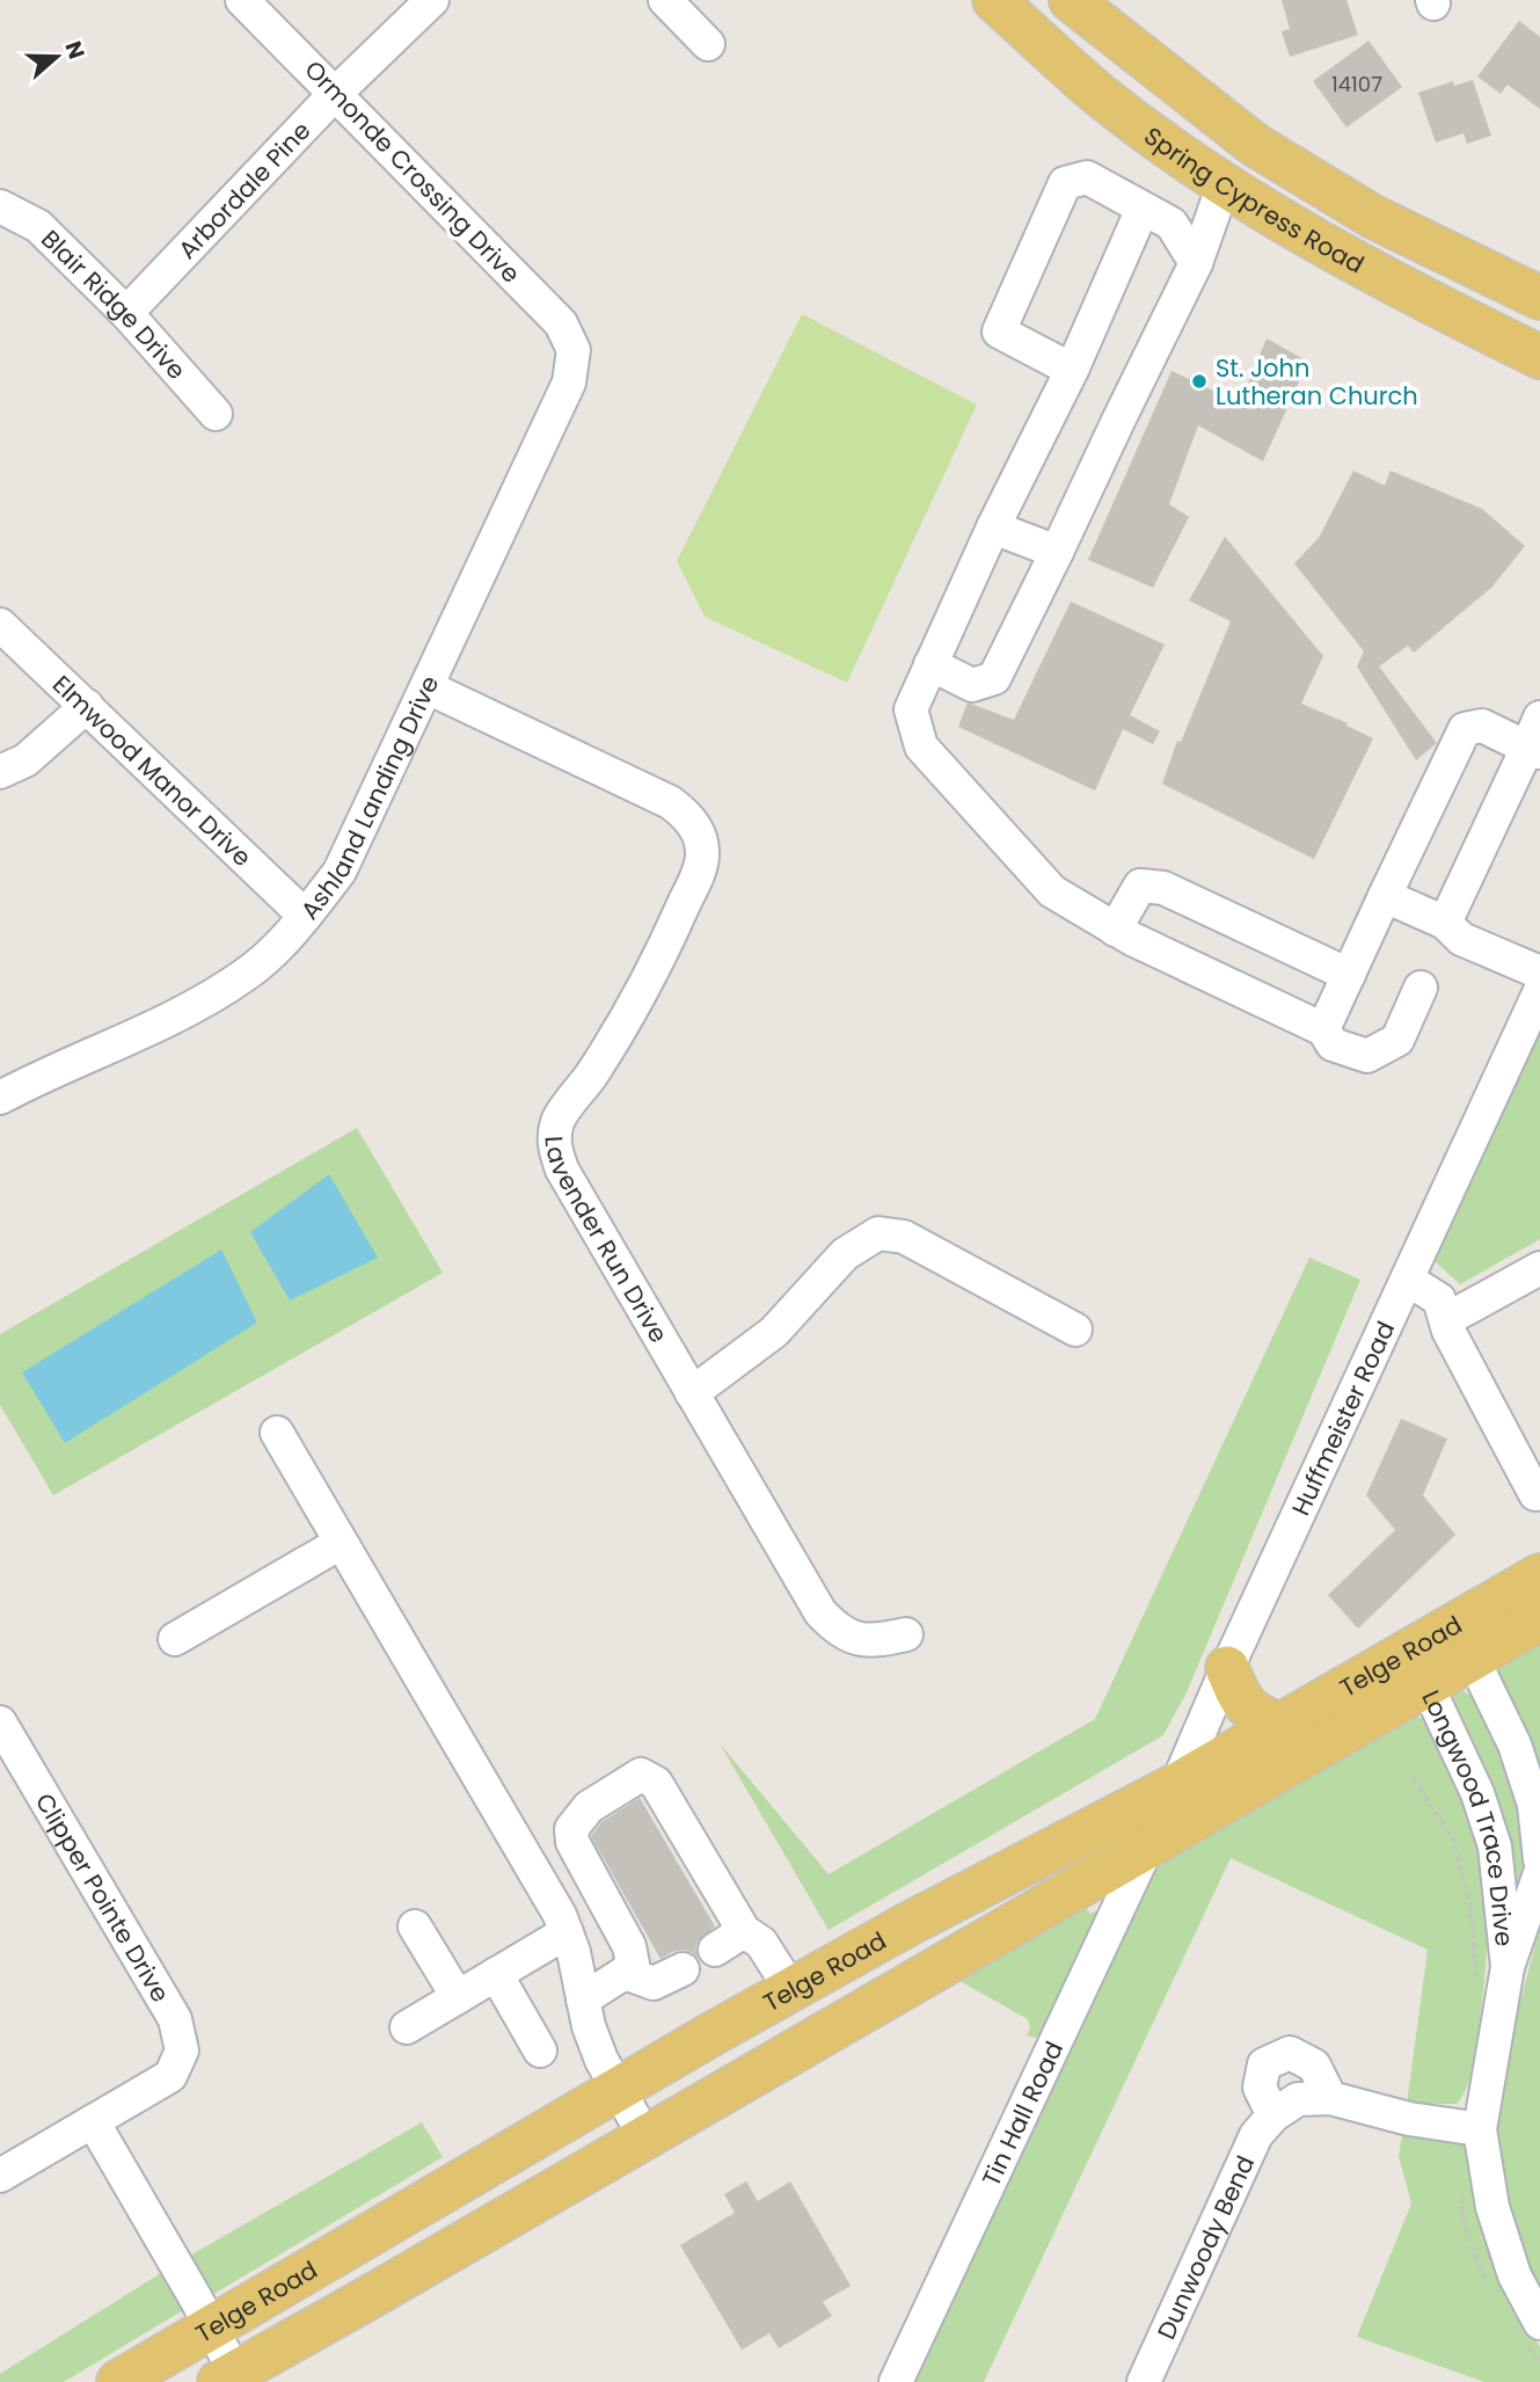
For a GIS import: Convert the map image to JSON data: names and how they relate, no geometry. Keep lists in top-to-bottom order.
{
  "streets": {
    "main road": ["Spring Cypress Road", "Telge Road"],
    "street": [
      "Ormonde Crossing Drive",
      "Arbordale Pine",
      "Blair Ridge Drive",
      "Elmwood Manor Drive",
      "Ashland Landing Drive",
      "Lavender Run Drive",
      "Huffmeister Road",
      "Longwood Trace Drive",
      "Clipper Pointe Drive",
      "Tin Hall Road",
      "Dunwoody Bend"
    ]
  },
  "crossings": [
    ["Ormonde Crossing Drive", "Arbordale Pine"],
    ["Ormonde Crossing Drive", "Ashland Landing Drive"],
    ["Arbordale Pine", "Blair Ridge Drive"],
    ["Elmwood Manor Drive", "Ashland Landing Drive"],
    ["Ashland Landing Drive", "Lavender Run Drive"],
    ["Huffmeister Road", "Telge Road"],
    ["Huffmeister Road", "Tin Hall Road"],
    ["Telge Road", "Longwood Trace Drive"],
    ["Telge Road", "Tin Hall Road"],
    ["Longwood Trace Drive", "Dunwoody Bend"]
  ],
  "places": ["St. John Lutheran Church"],
  "house_numbers": ["14107"],
  "north": "right"
}
